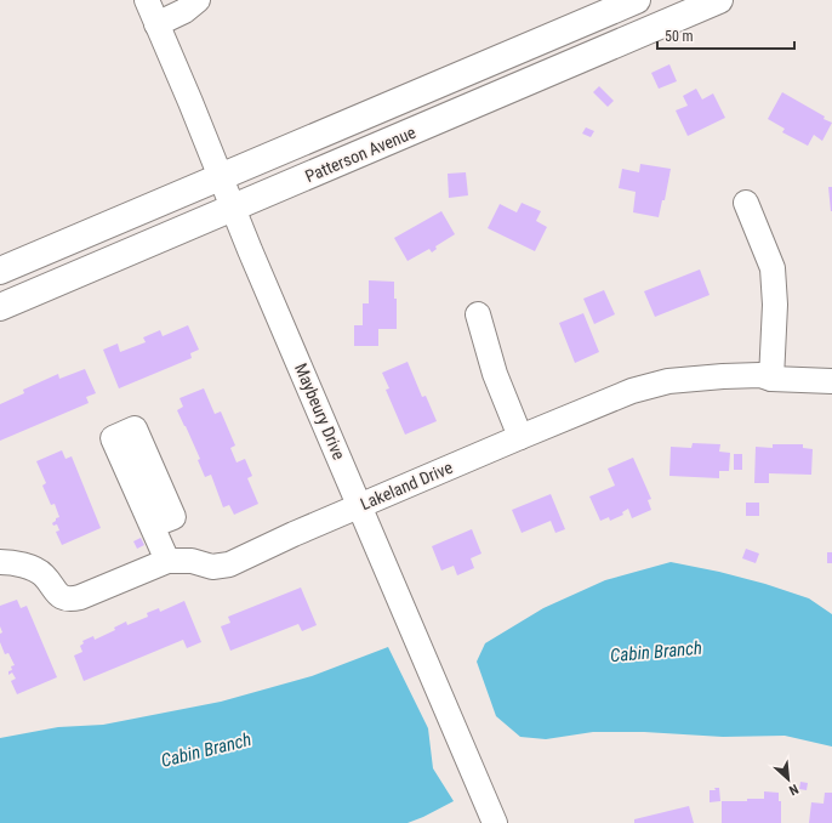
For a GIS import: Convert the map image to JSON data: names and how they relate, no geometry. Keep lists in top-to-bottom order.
{
  "streets": {
    "main road": ["Patterson Avenue"],
    "street": ["Maybeury Drive", "Lakeland Drive"]
  },
  "crossings": [
    ["Patterson Avenue", "Maybeury Drive"],
    ["Maybeury Drive", "Lakeland Drive"]
  ],
  "water": ["Cabin Branch"],
  "scale_bar": "50 m",
  "north": "bottom right"
}
